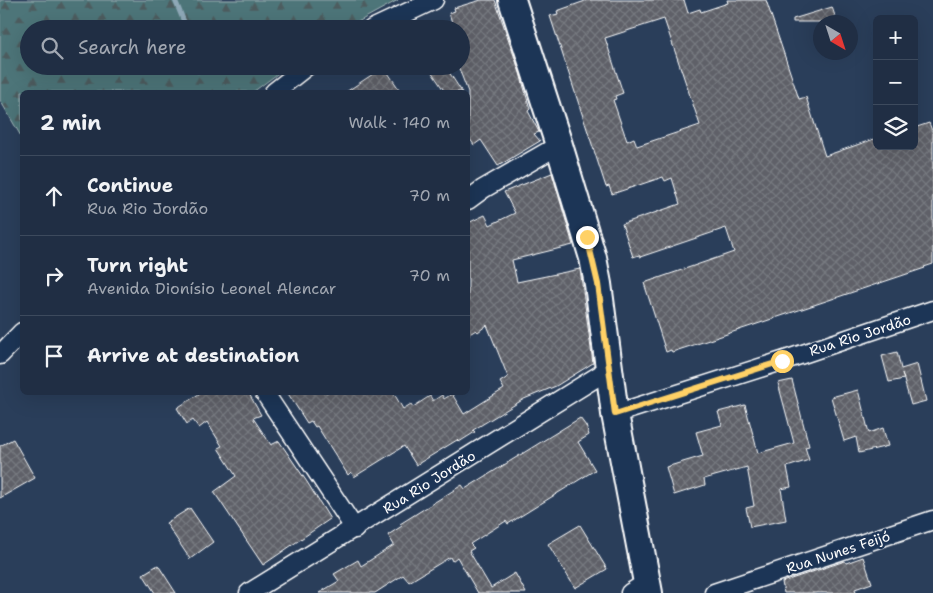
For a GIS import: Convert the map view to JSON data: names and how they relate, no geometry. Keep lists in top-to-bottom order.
{
  "streets": {
    "street": ["Rua Rio Jordão", "Rua Nunes Feijó"]
  },
  "north": "bottom right",
  "page": {
    "map_buttons": ["+", "−"],
    "search": "Search here",
    "heading": ["2 min", "Walk · 140 m"],
    "list": [
      ["Continue", "Rua Rio Jordão", "70 m"],
      ["Turn right", "Avenida Dionísio Leonel Alencar", "70 m"],
      "Arrive at destination"
    ]
  }
}
